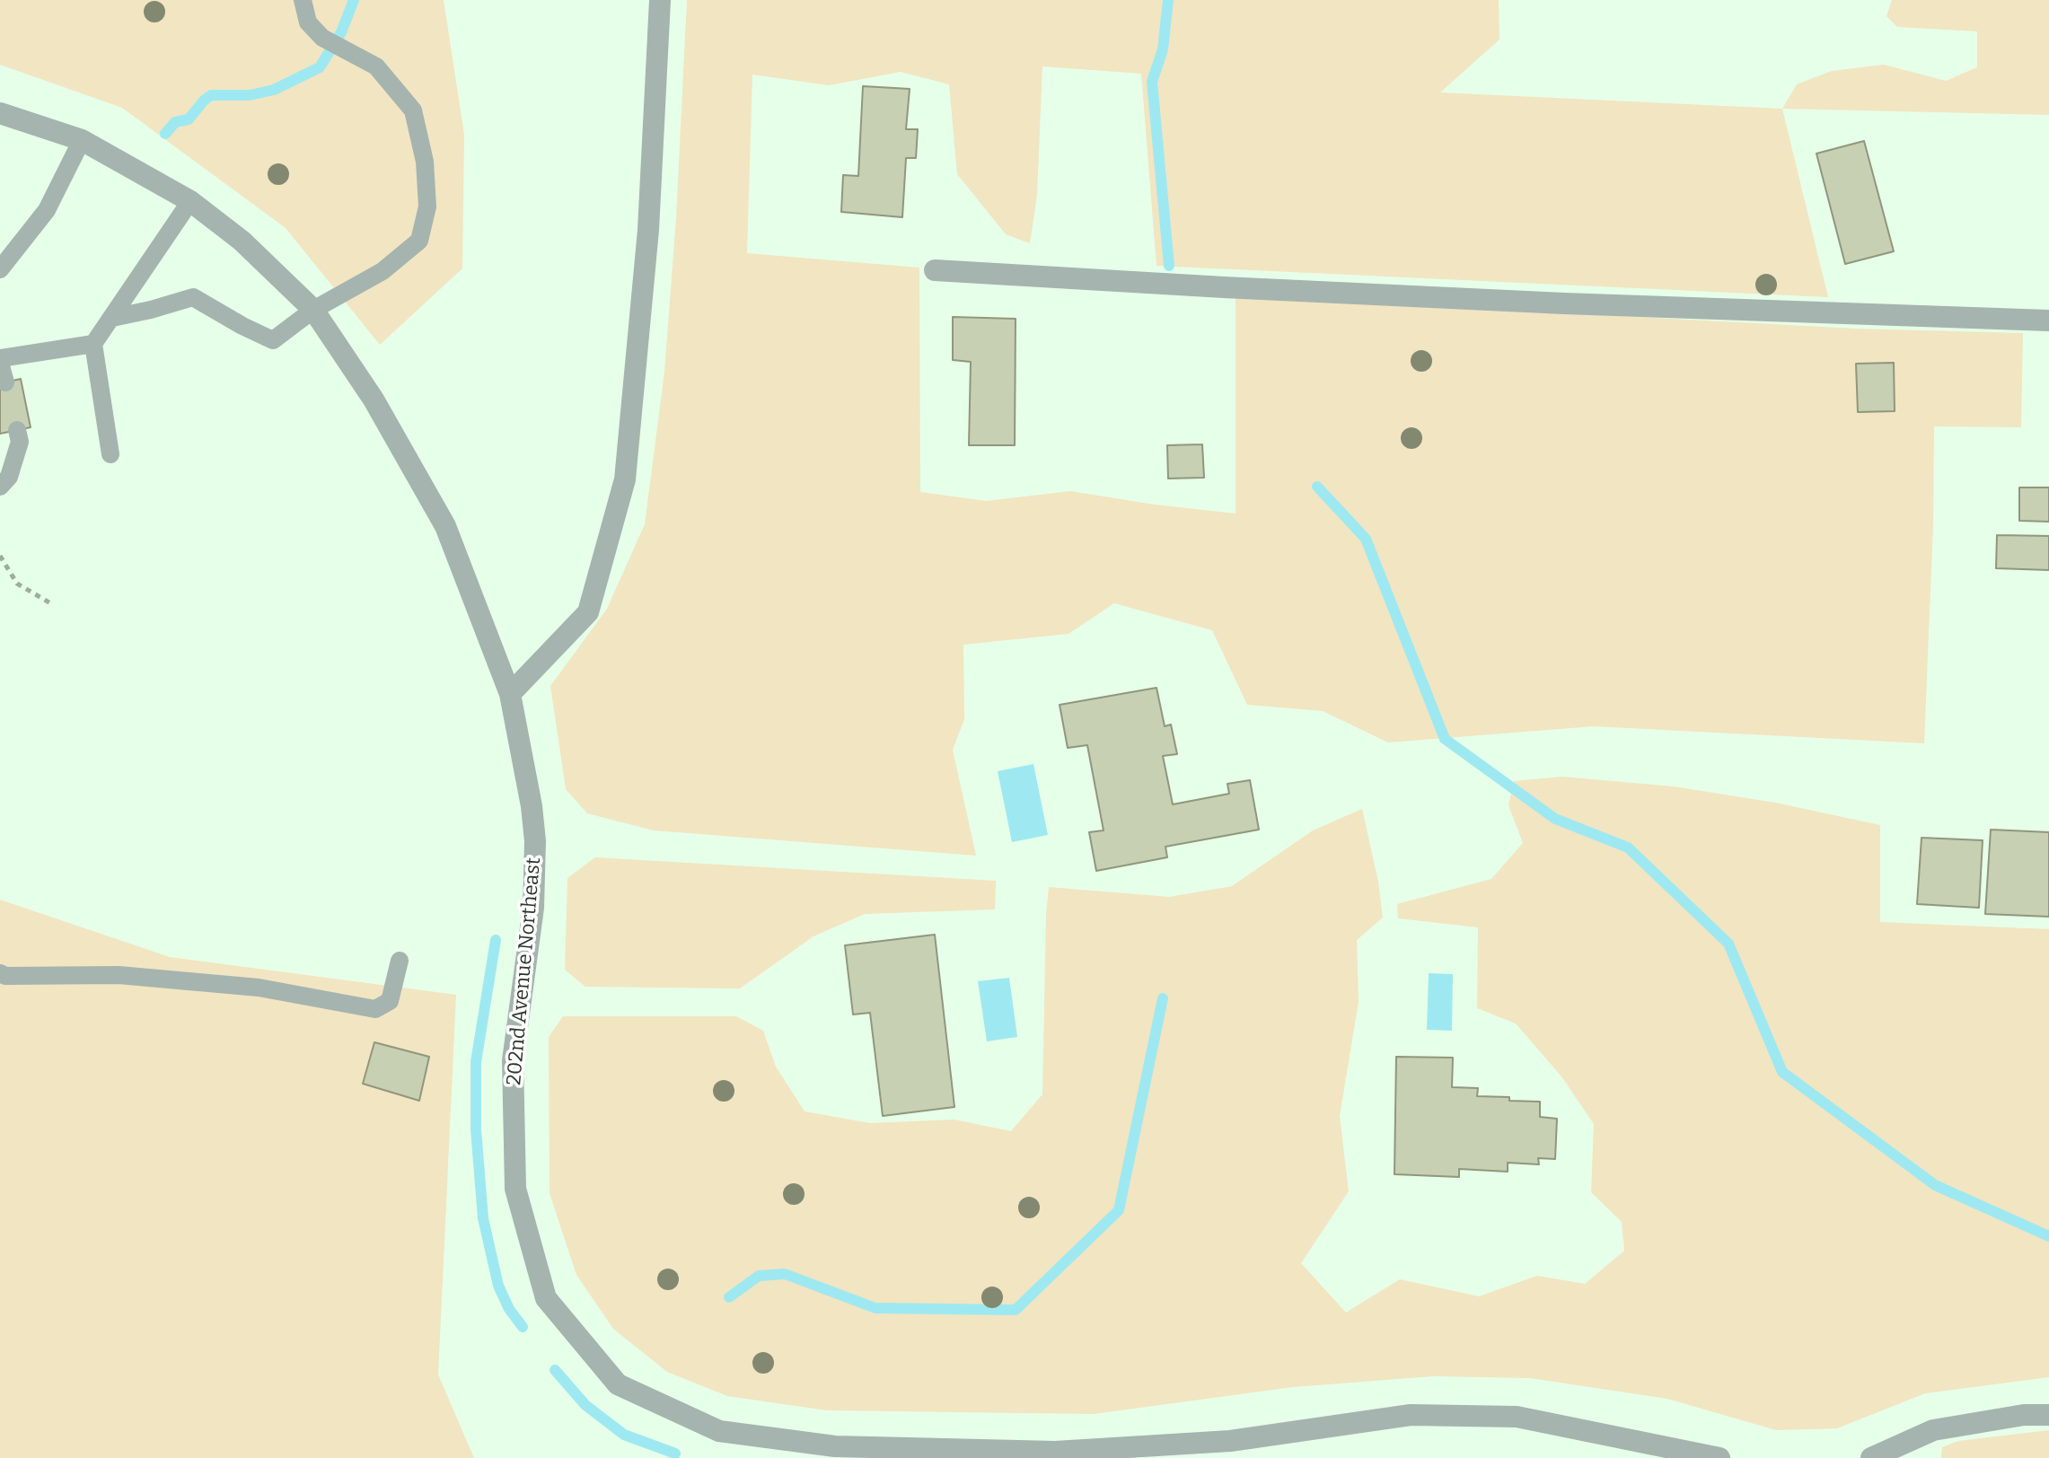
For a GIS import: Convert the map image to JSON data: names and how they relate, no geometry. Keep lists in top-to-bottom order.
{
  "streets": {
    "street": ["202nd Avenue Northeast"]
  }
}
